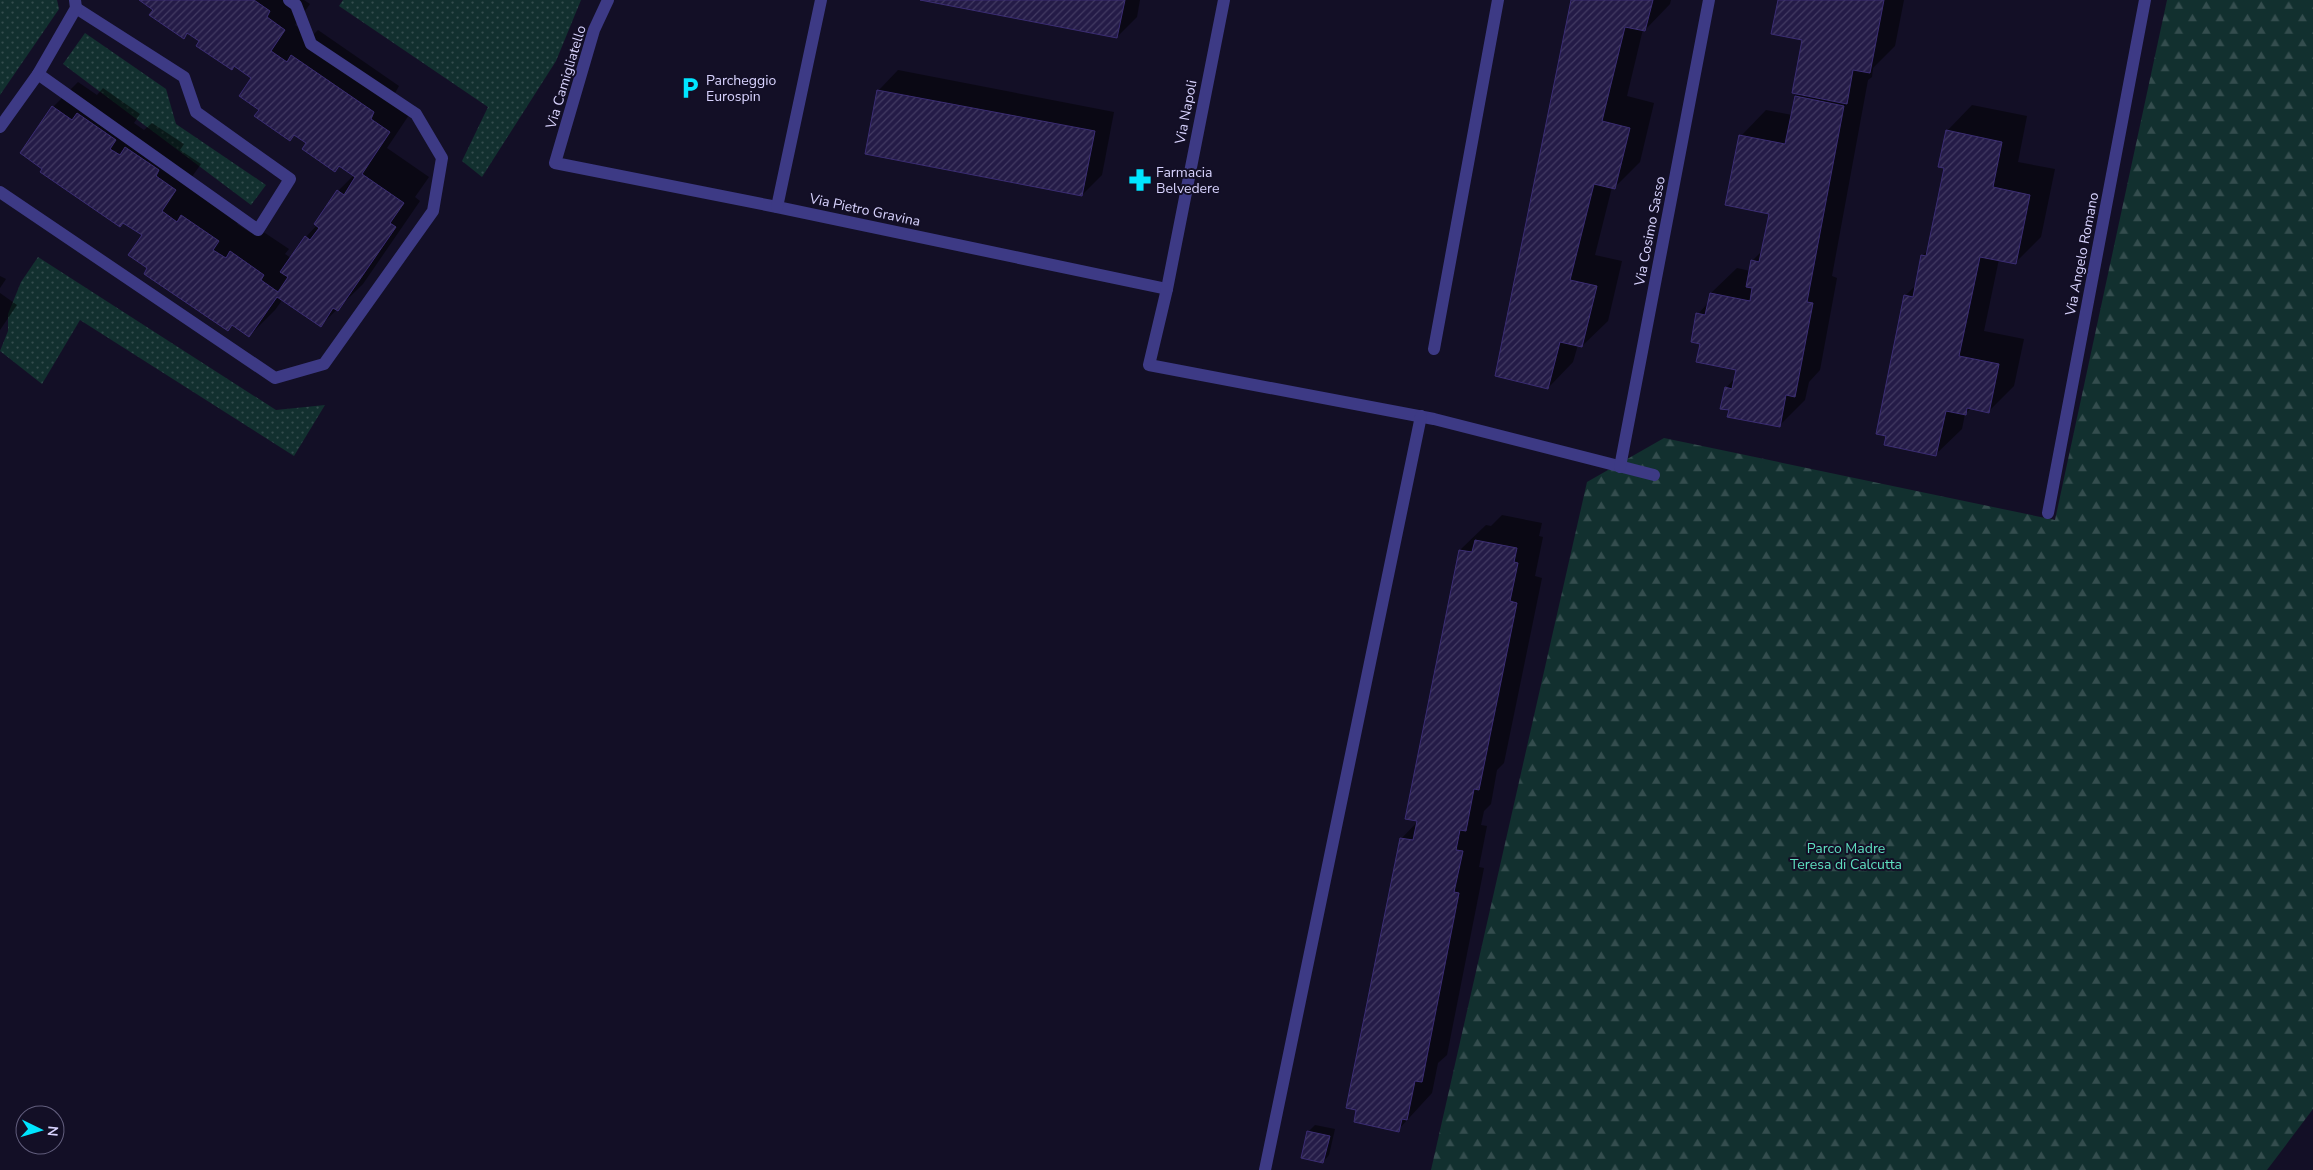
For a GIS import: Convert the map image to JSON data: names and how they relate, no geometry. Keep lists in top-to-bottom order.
{
  "streets": {
    "street": [
      "Via Camigliatello",
      "Via Napoli",
      "Via Pietro Gravina",
      "Via Cosimo Sasso",
      "Via Angelo Romano"
    ]
  },
  "crossings": [
    ["Via Camigliatello", "Via Pietro Gravina"],
    ["Via Napoli", "Via Pietro Gravina"]
  ],
  "parks": ["Parco Madre Teresa di Calcutta"],
  "places": {
    "parking": ["Parcheggio Eurospin"],
    "pharmacy": ["Farmacia Belvedere"]
  },
  "north": "right"
}
